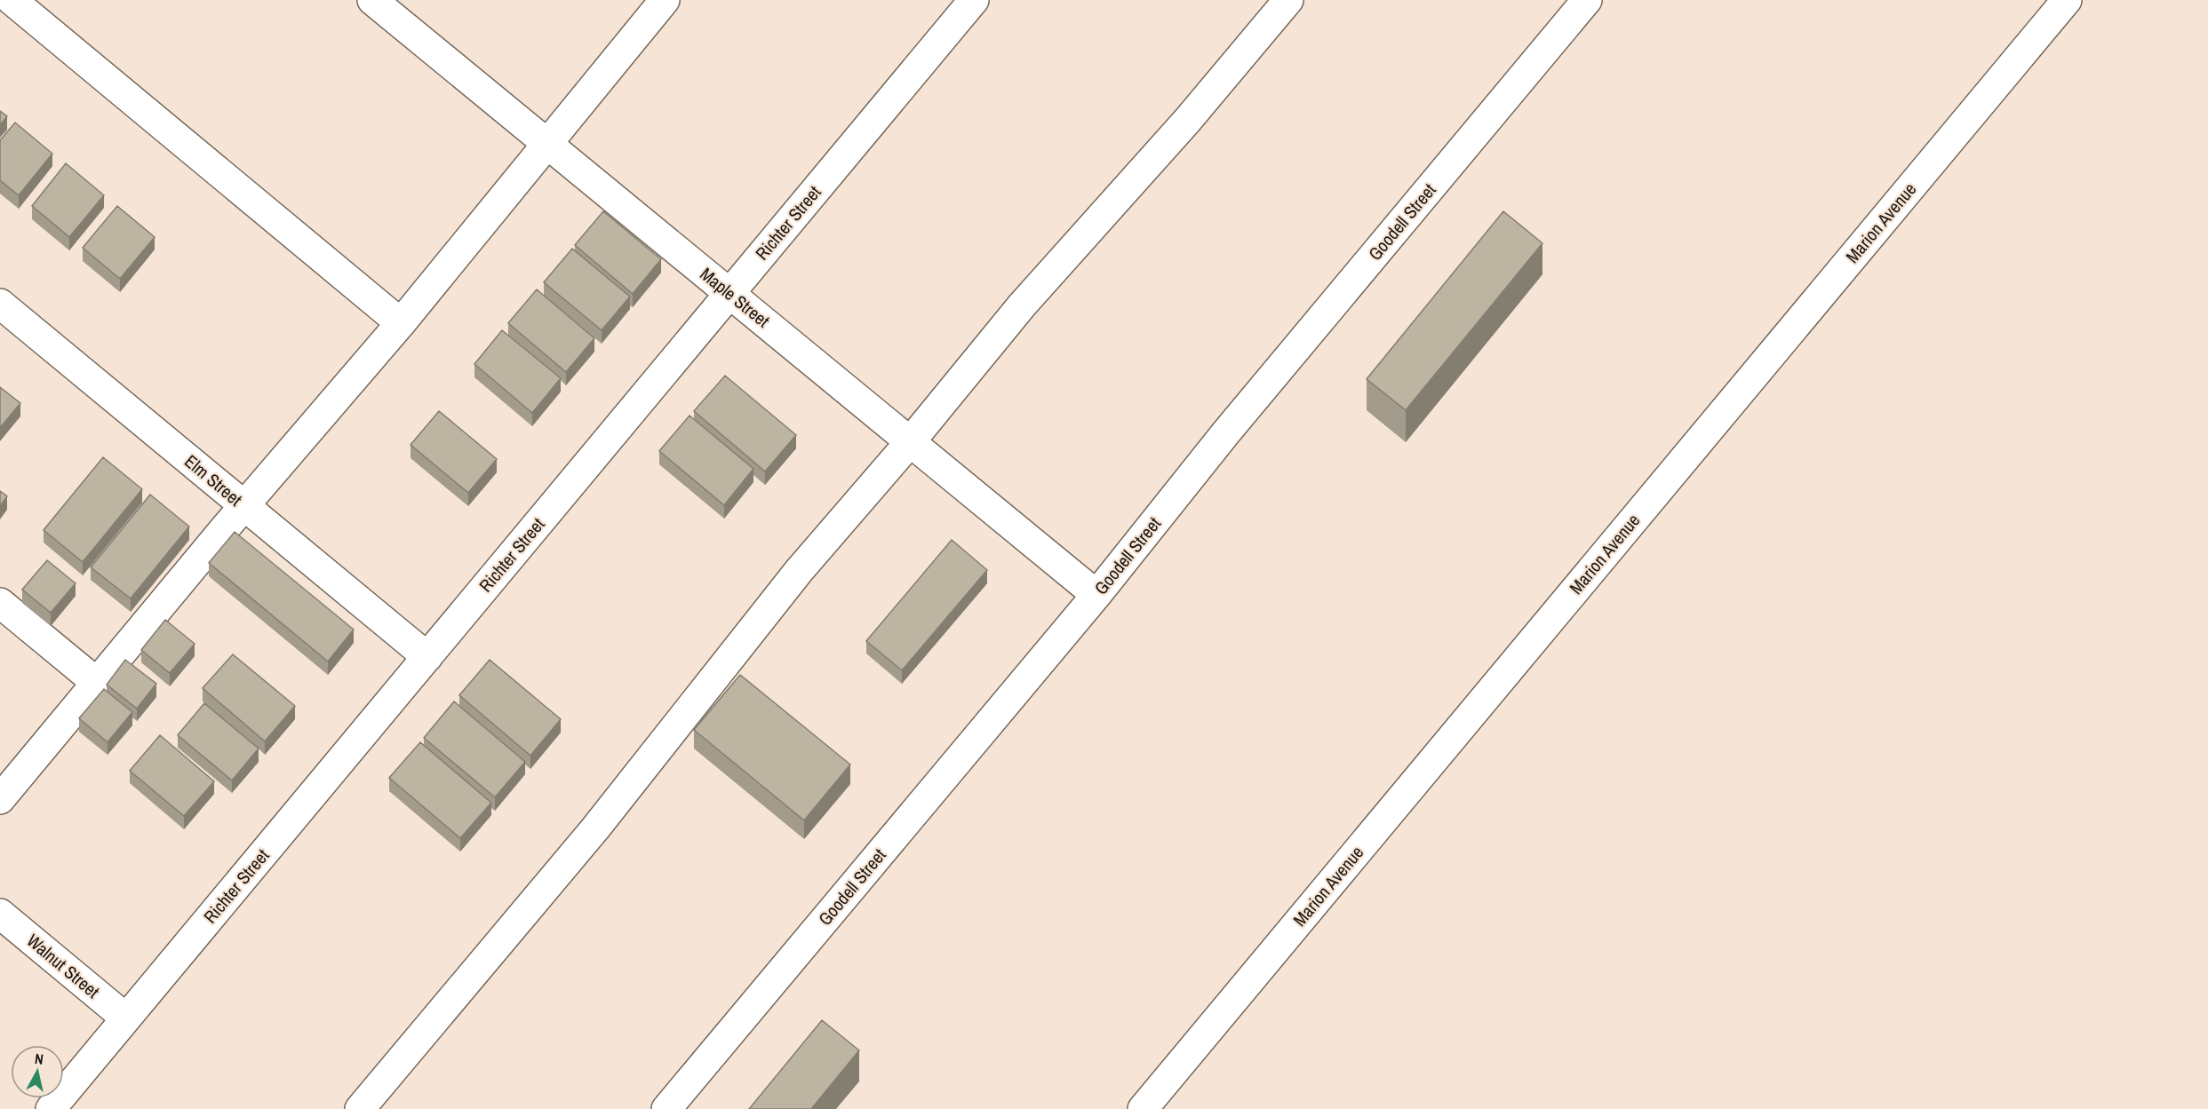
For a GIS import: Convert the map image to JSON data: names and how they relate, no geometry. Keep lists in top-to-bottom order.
{
  "streets": {
    "street": [
      "Goodell Street",
      "Richter Street",
      "Marion Avenue",
      "Maple Street",
      "Elm Street",
      "Walnut Street"
    ]
  },
  "crossings": [
    ["Goodell Street", "Maple Street"],
    ["Richter Street", "Maple Street"],
    ["Richter Street", "Elm Street"],
    ["Richter Street", "Walnut Street"]
  ],
  "north": "top"
}
